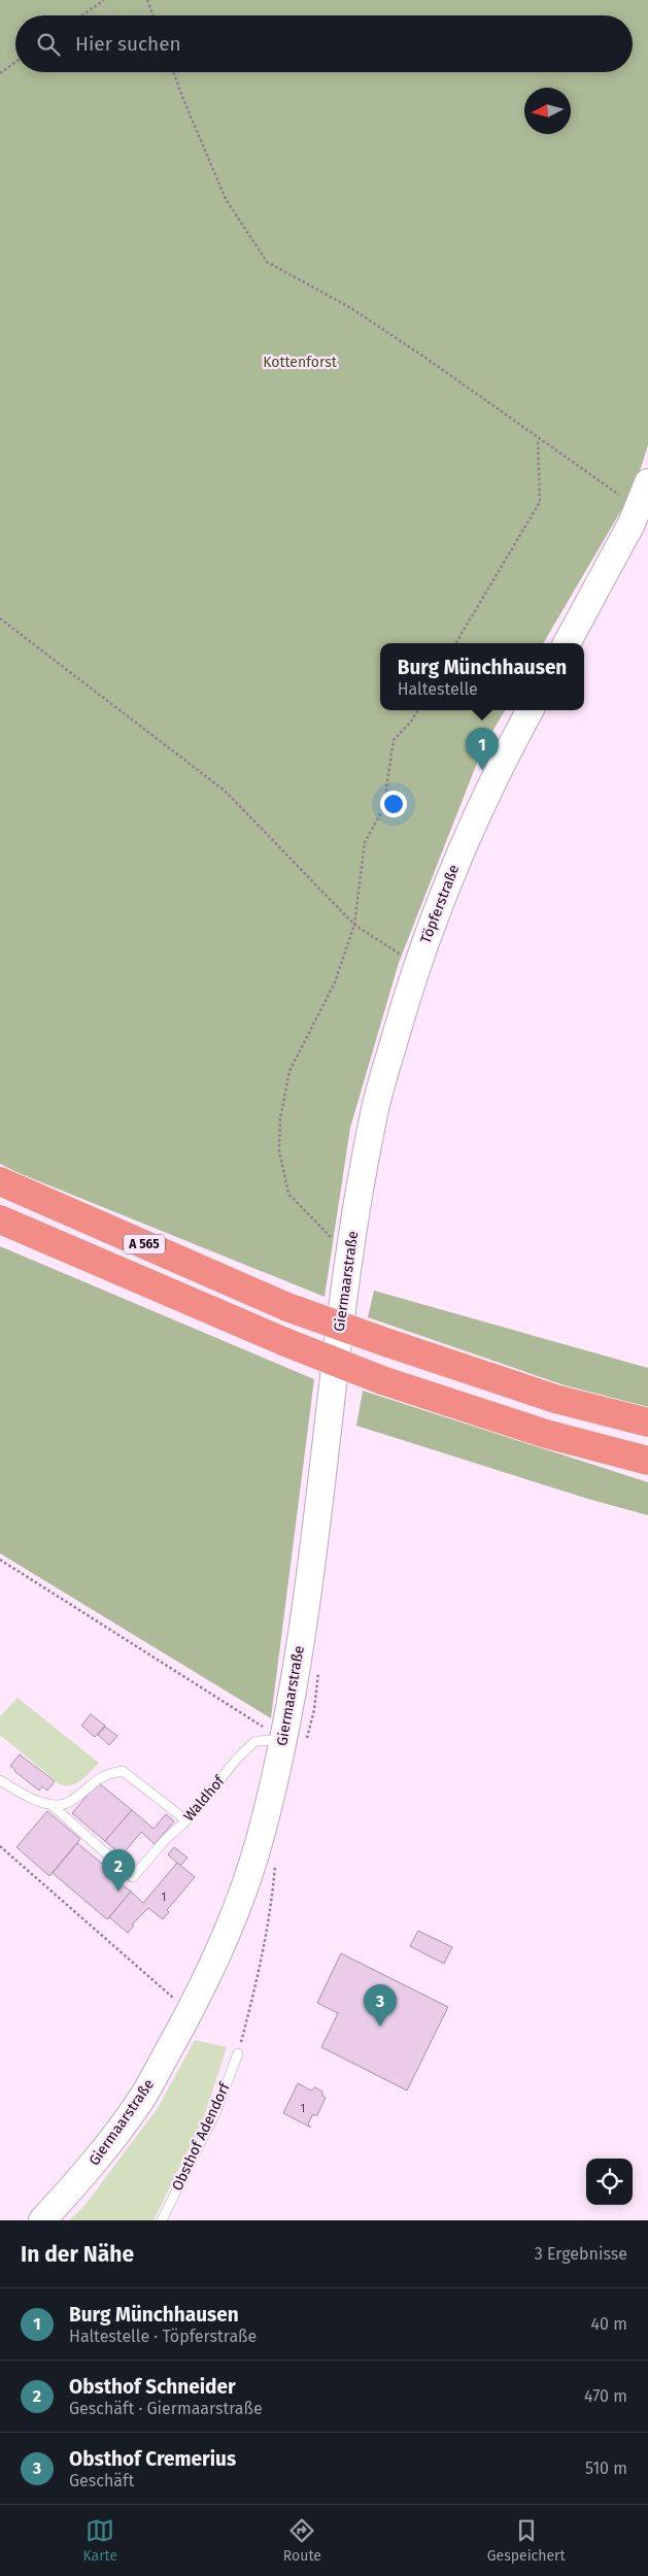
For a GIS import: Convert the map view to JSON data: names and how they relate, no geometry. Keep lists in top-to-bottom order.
{
  "streets": {
    "highway": ["A 565"],
    "main road": ["Töpferstraße", "Giermaarstraße"],
    "lane": ["Waldhof", "Obsthof Adendorf"]
  },
  "crossings": [
    ["Töpferstraße", "Giermaarstraße"],
    ["Giermaarstraße", "Waldhof"]
  ],
  "parks": ["Kottenforst"],
  "house_numbers": ["1", "1"],
  "north": "left",
  "page": {
    "search": "Hier suchen",
    "popup": ["Burg Münchhausen", "Haltestelle"],
    "pins": ["1", "2", "3"],
    "heading": ["In der Nähe", "3 Ergebnisse"],
    "list": [
      {
        "mark": "1",
        "name": "Burg Münchhausen",
        "note": "Haltestelle · Töpferstraße",
        "value": "40 m"
      },
      {
        "mark": "2",
        "name": "Obsthof Schneider",
        "note": "Geschäft · Giermaarstraße",
        "value": "470 m"
      },
      {
        "mark": "3",
        "name": "Obsthof Cremerius",
        "note": "Geschäft",
        "value": "510 m"
      }
    ],
    "nav": ["Karte", "Route", "Gespeichert"]
  }
}
